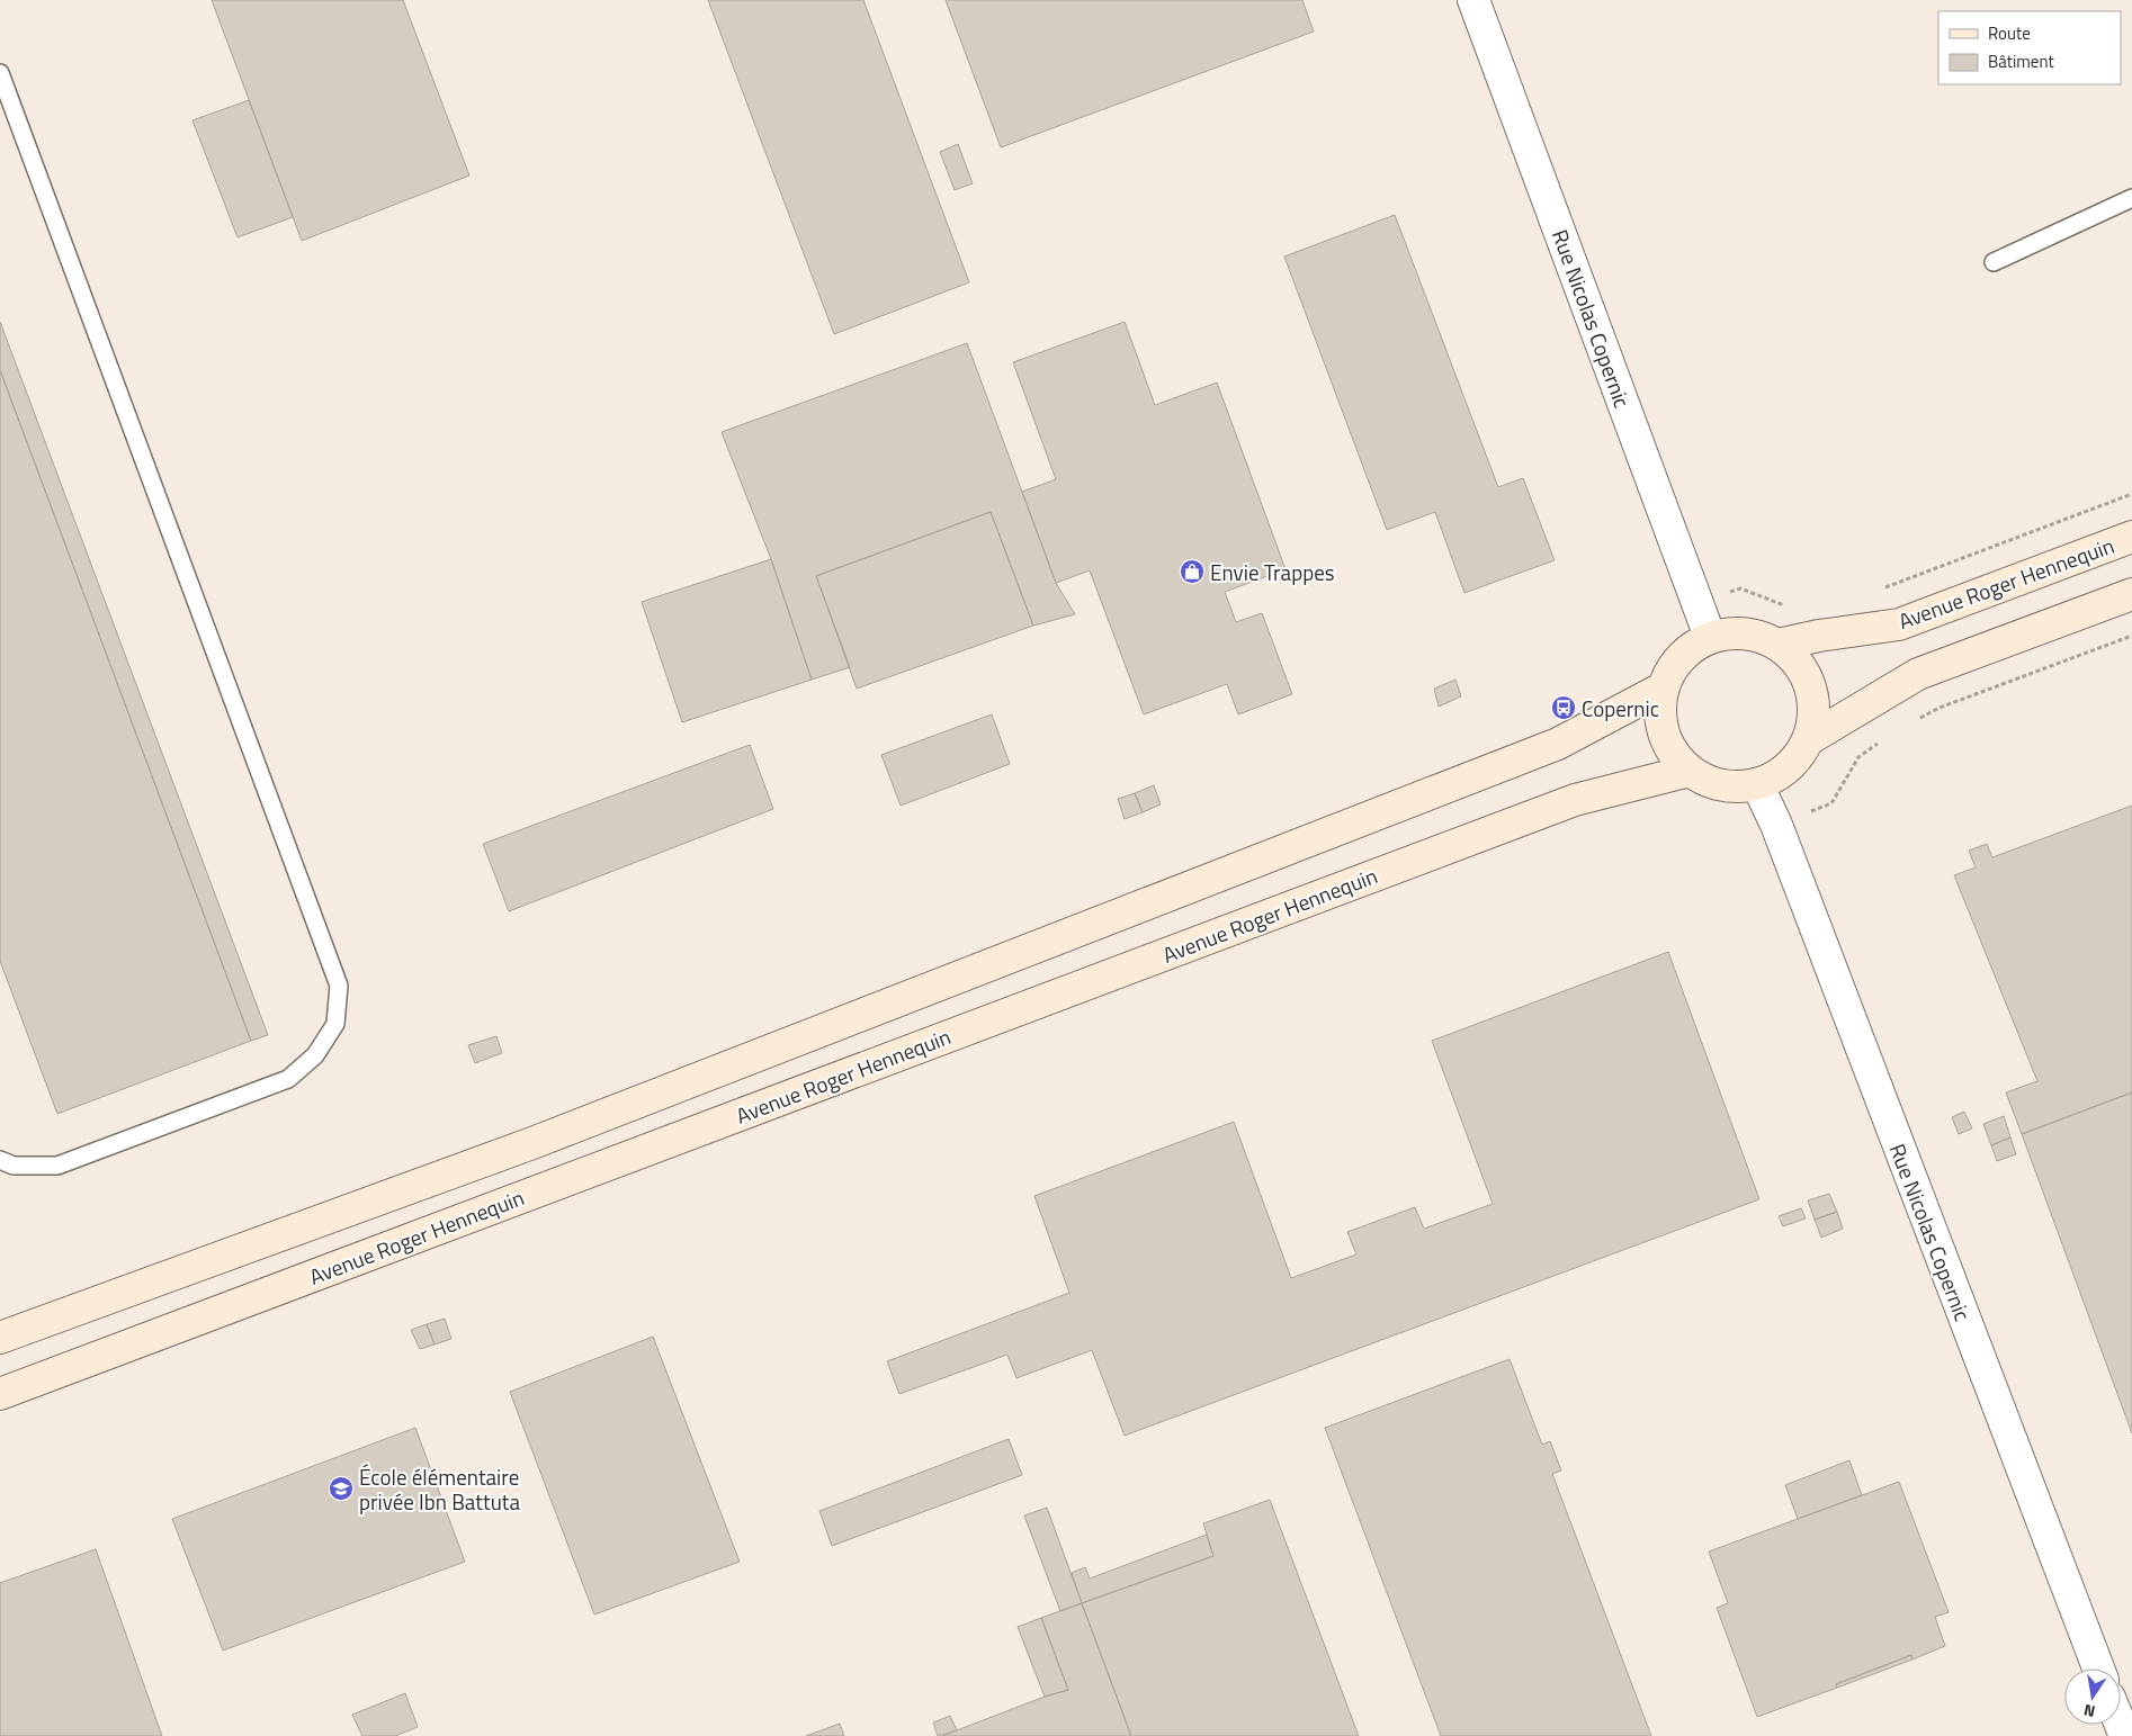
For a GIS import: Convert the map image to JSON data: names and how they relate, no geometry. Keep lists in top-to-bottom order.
{
  "streets": {
    "street": ["Rue Nicolas Copernic", "Avenue Roger Hennequin"]
  },
  "crossings": [
    ["Rue Nicolas Copernic", "Avenue Roger Hennequin"]
  ],
  "places": {
    "shop": ["Envie Trappes"],
    "bus stop": ["Copernic"],
    "school or university": ["École élémentaire privée Ibn Battuta"]
  },
  "legend": ["Route", "Bâtiment"],
  "north": "bottom"
}
